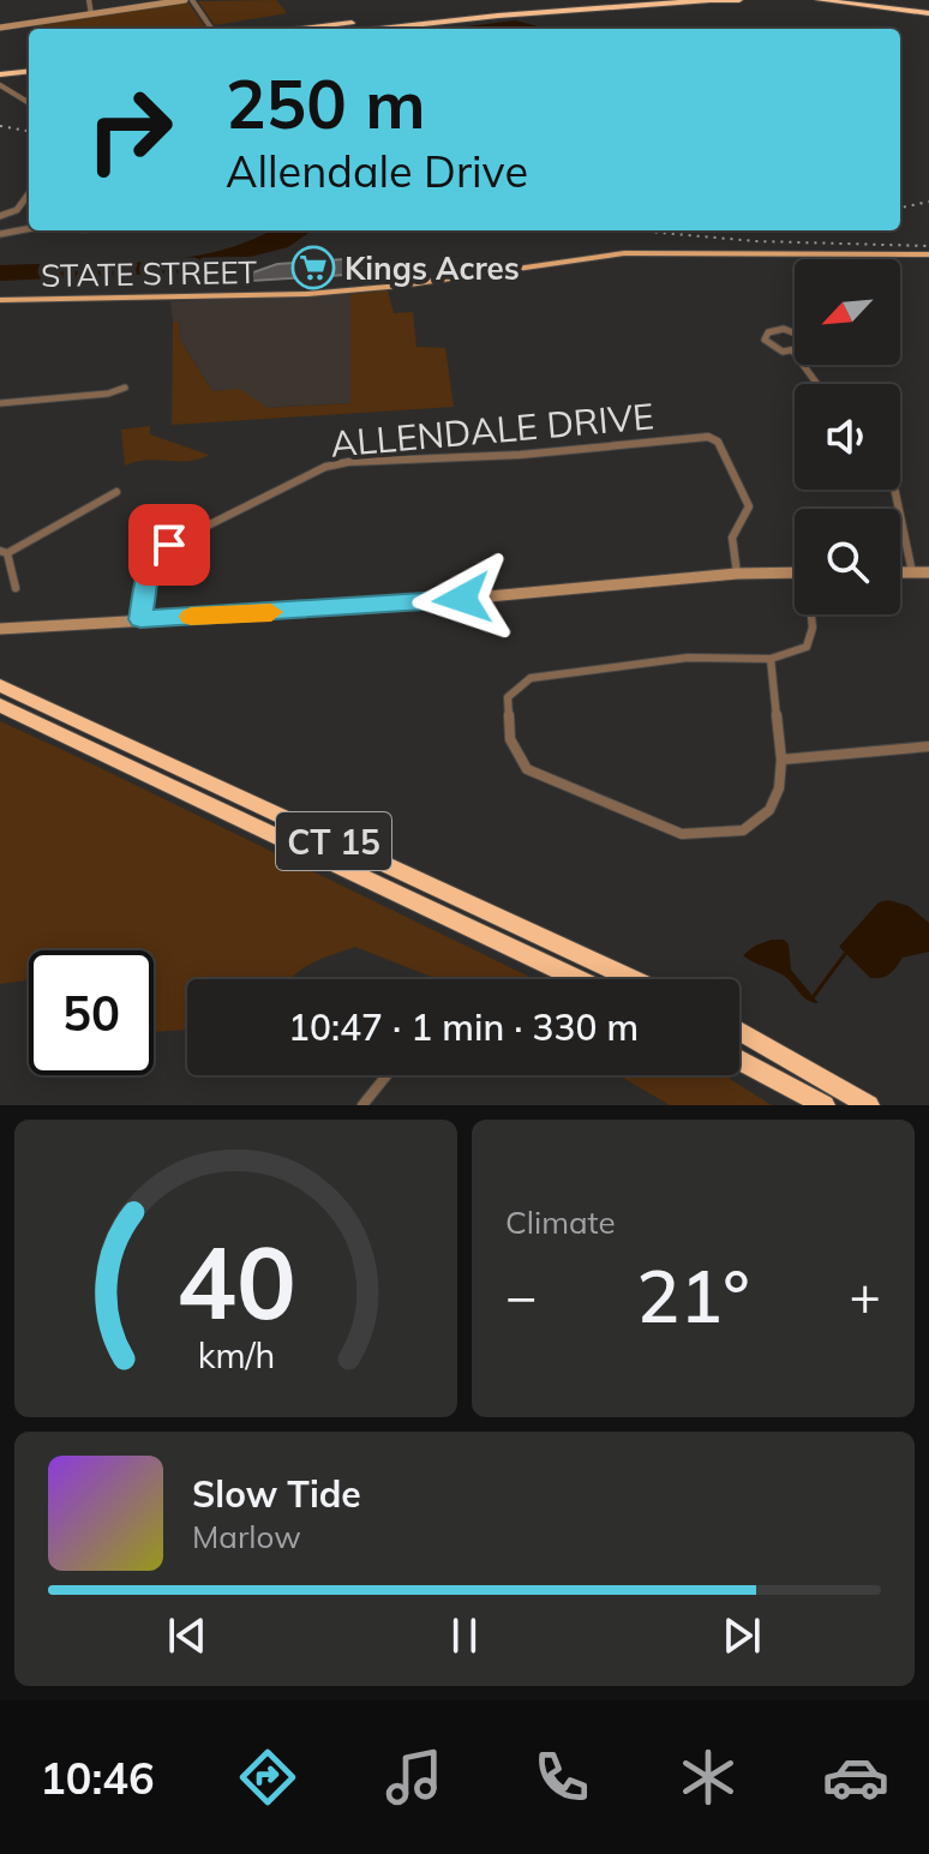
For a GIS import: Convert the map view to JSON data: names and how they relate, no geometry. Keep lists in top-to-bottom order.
{
  "streets": {
    "highway": ["CT 15"],
    "main road": ["STATE STREET"],
    "street": ["ALLENDALE DRIVE"]
  },
  "places": {
    "supermarket": ["Kings Acres"]
  },
  "north": "bottom left",
  "page": {
    "turn": ["250 m", "Allendale Drive"],
    "limit": "50",
    "trip": "10:47 · 1 min · 330 m",
    "tile": "Climate",
    "heat": ["−", "21°", "+"],
    "song": ["Slow Tide", "Marlow"],
    "tabs": "10:46",
    "gauge": ["40", "km/h"]
  }
}
